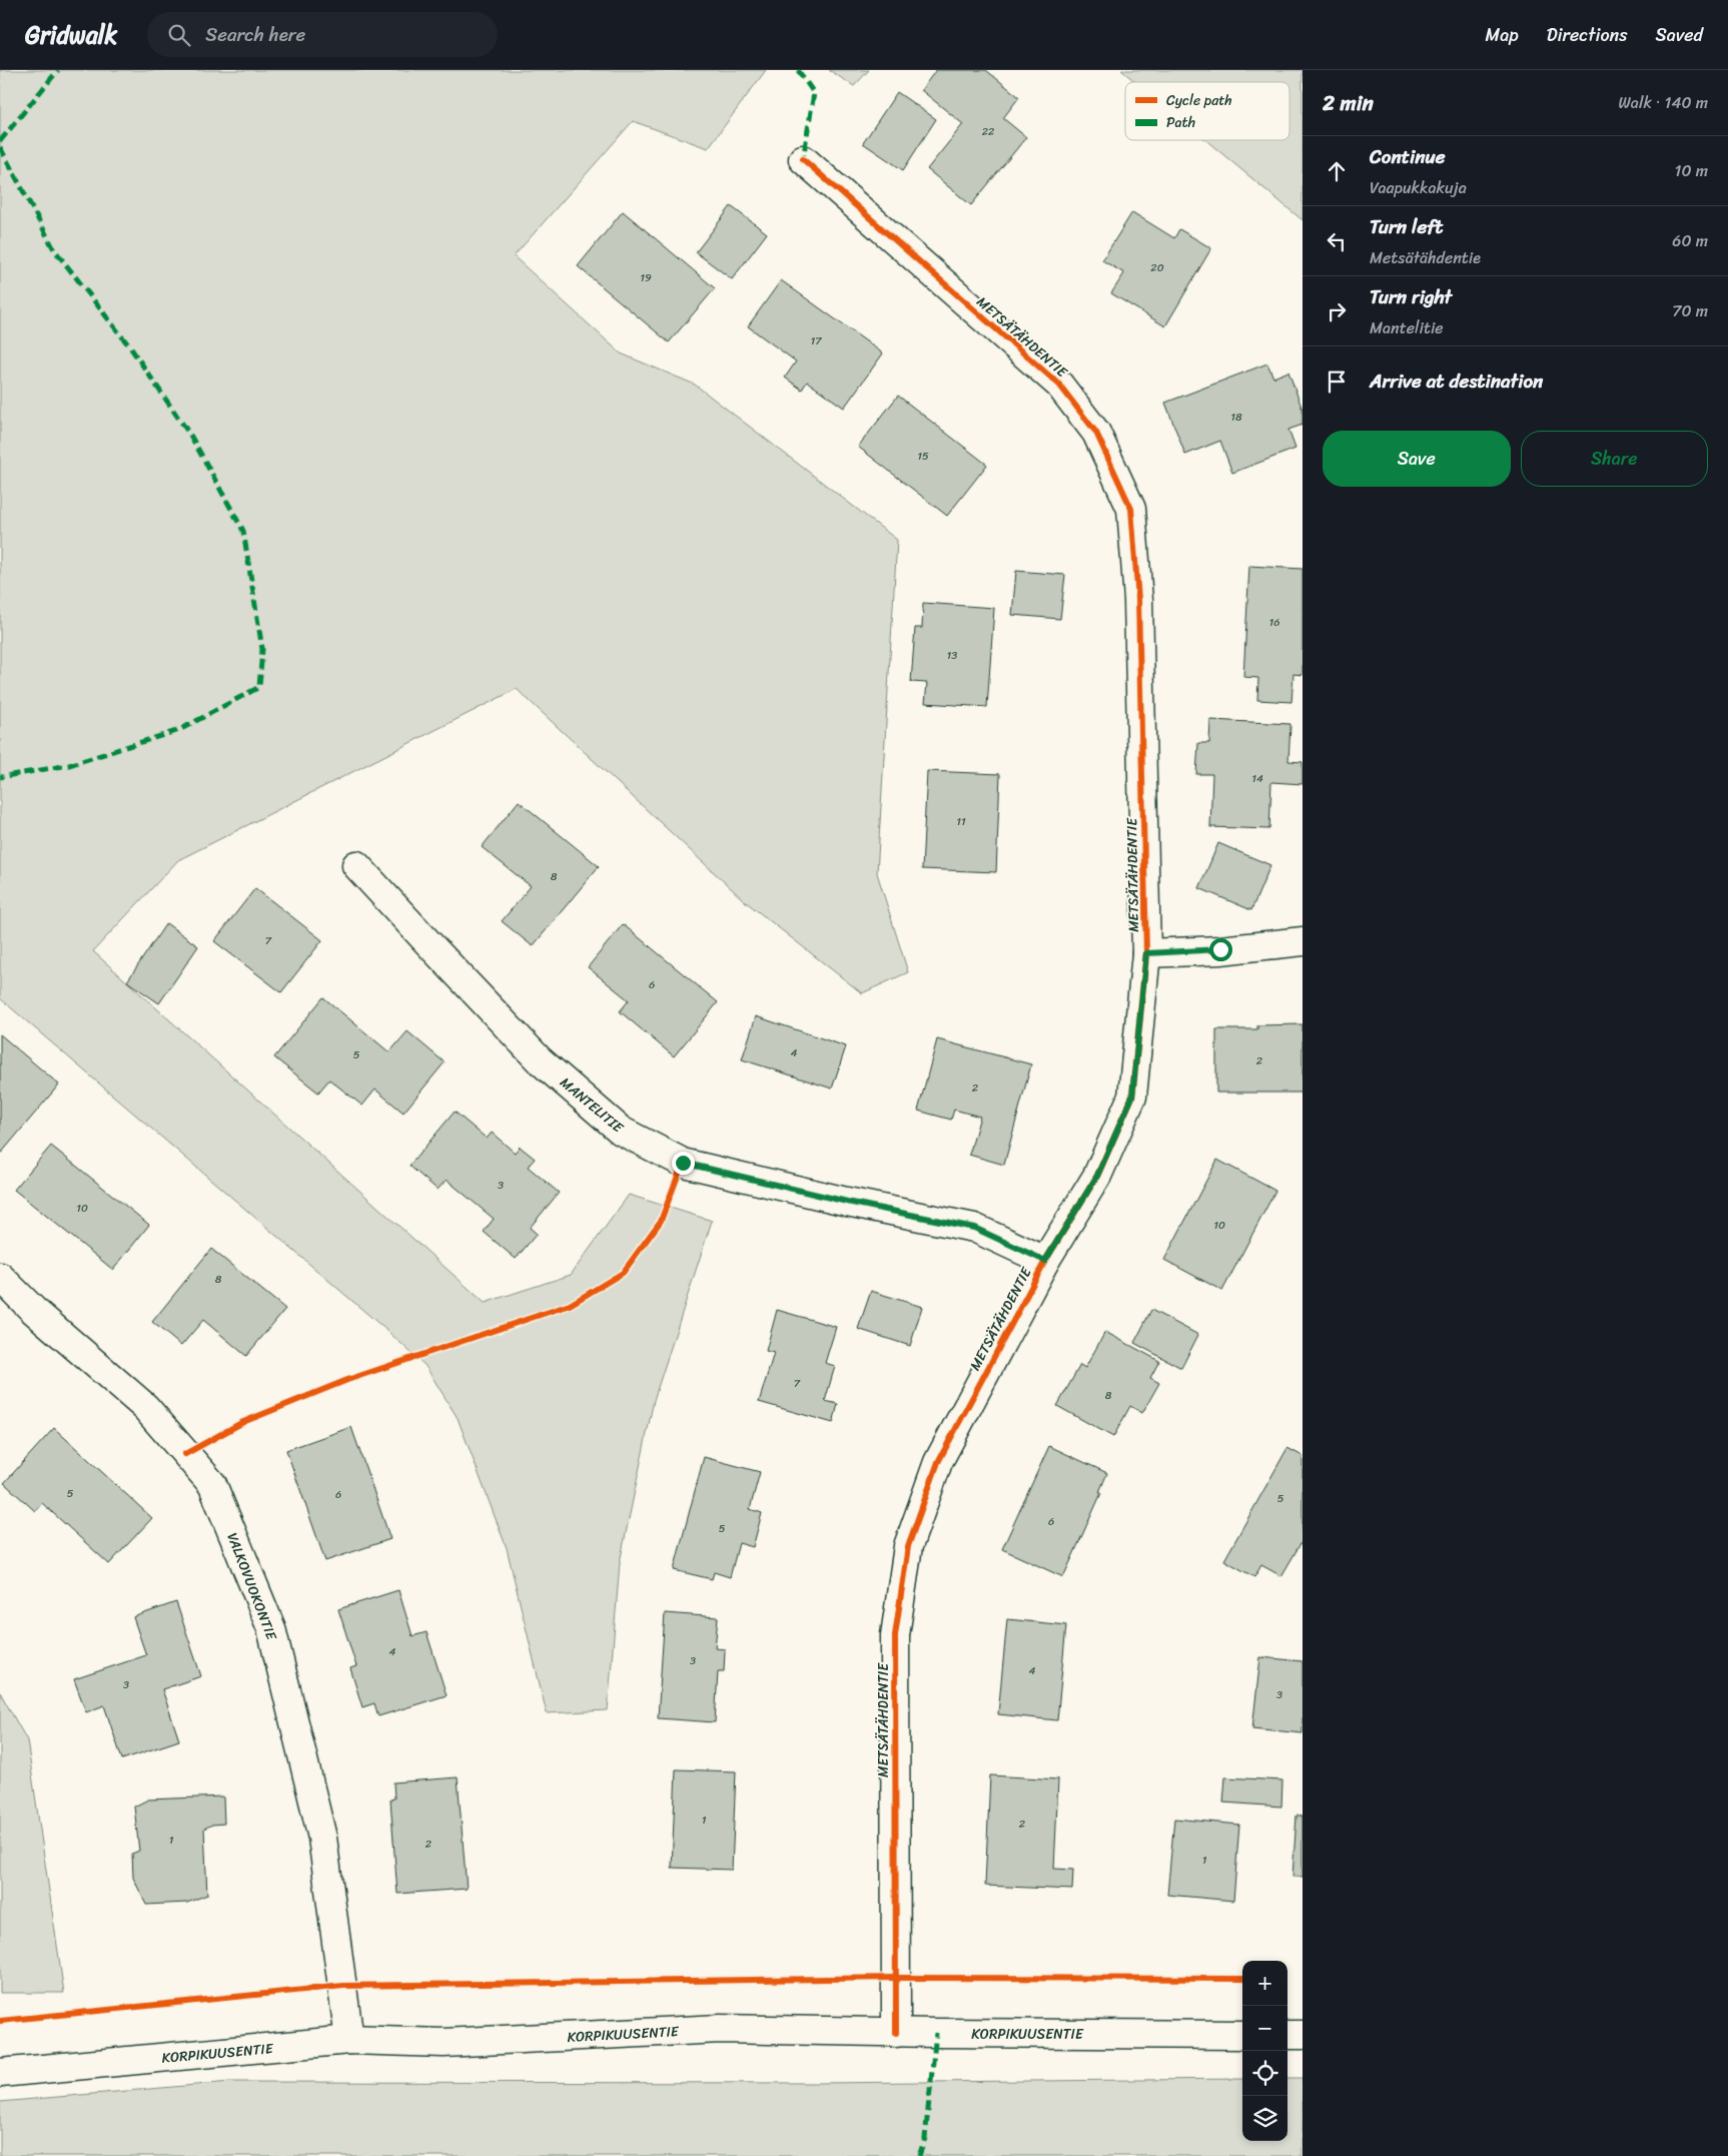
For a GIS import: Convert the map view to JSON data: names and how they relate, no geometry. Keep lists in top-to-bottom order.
{
  "streets": {
    "street": [
      "METSÄTÄHDENTIE",
      "MANTELITIE",
      "VALKOVUOKONTIE",
      "KORPIKUUSENTIE"
    ]
  },
  "crossings": [
    ["METSÄTÄHDENTIE", "MANTELITIE"],
    ["METSÄTÄHDENTIE", "KORPIKUUSENTIE"],
    ["VALKOVUOKONTIE", "KORPIKUUSENTIE"]
  ],
  "house_numbers": [
    "22",
    "20",
    "19",
    "17",
    "18",
    "15",
    "16",
    "13",
    "14",
    "11",
    "8",
    "7",
    "6",
    "4",
    "5",
    "2",
    "2",
    "3",
    "10",
    "10",
    "8",
    "7",
    "8",
    "5",
    "6",
    "5",
    "6",
    "5",
    "4",
    "3",
    "4",
    "3",
    "3",
    "1",
    "2",
    "1",
    "2",
    "1"
  ],
  "legend": ["Cycle path", "Path"],
  "page": {
    "header": "Gridwalk",
    "search": "Search here",
    "nav": ["Map", "Directions", "Saved"],
    "heading": ["2 min", "Walk · 140 m"],
    "list": [
      ["Continue", "Vaapukkakuja", "10 m"],
      ["Turn left", "Metsätähdentie", "60 m"],
      ["Turn right", "Mantelitie", "70 m"],
      "Arrive at destination"
    ],
    "buttons": ["Save", "Share"],
    "map_buttons": ["+", "−"]
  }
}
